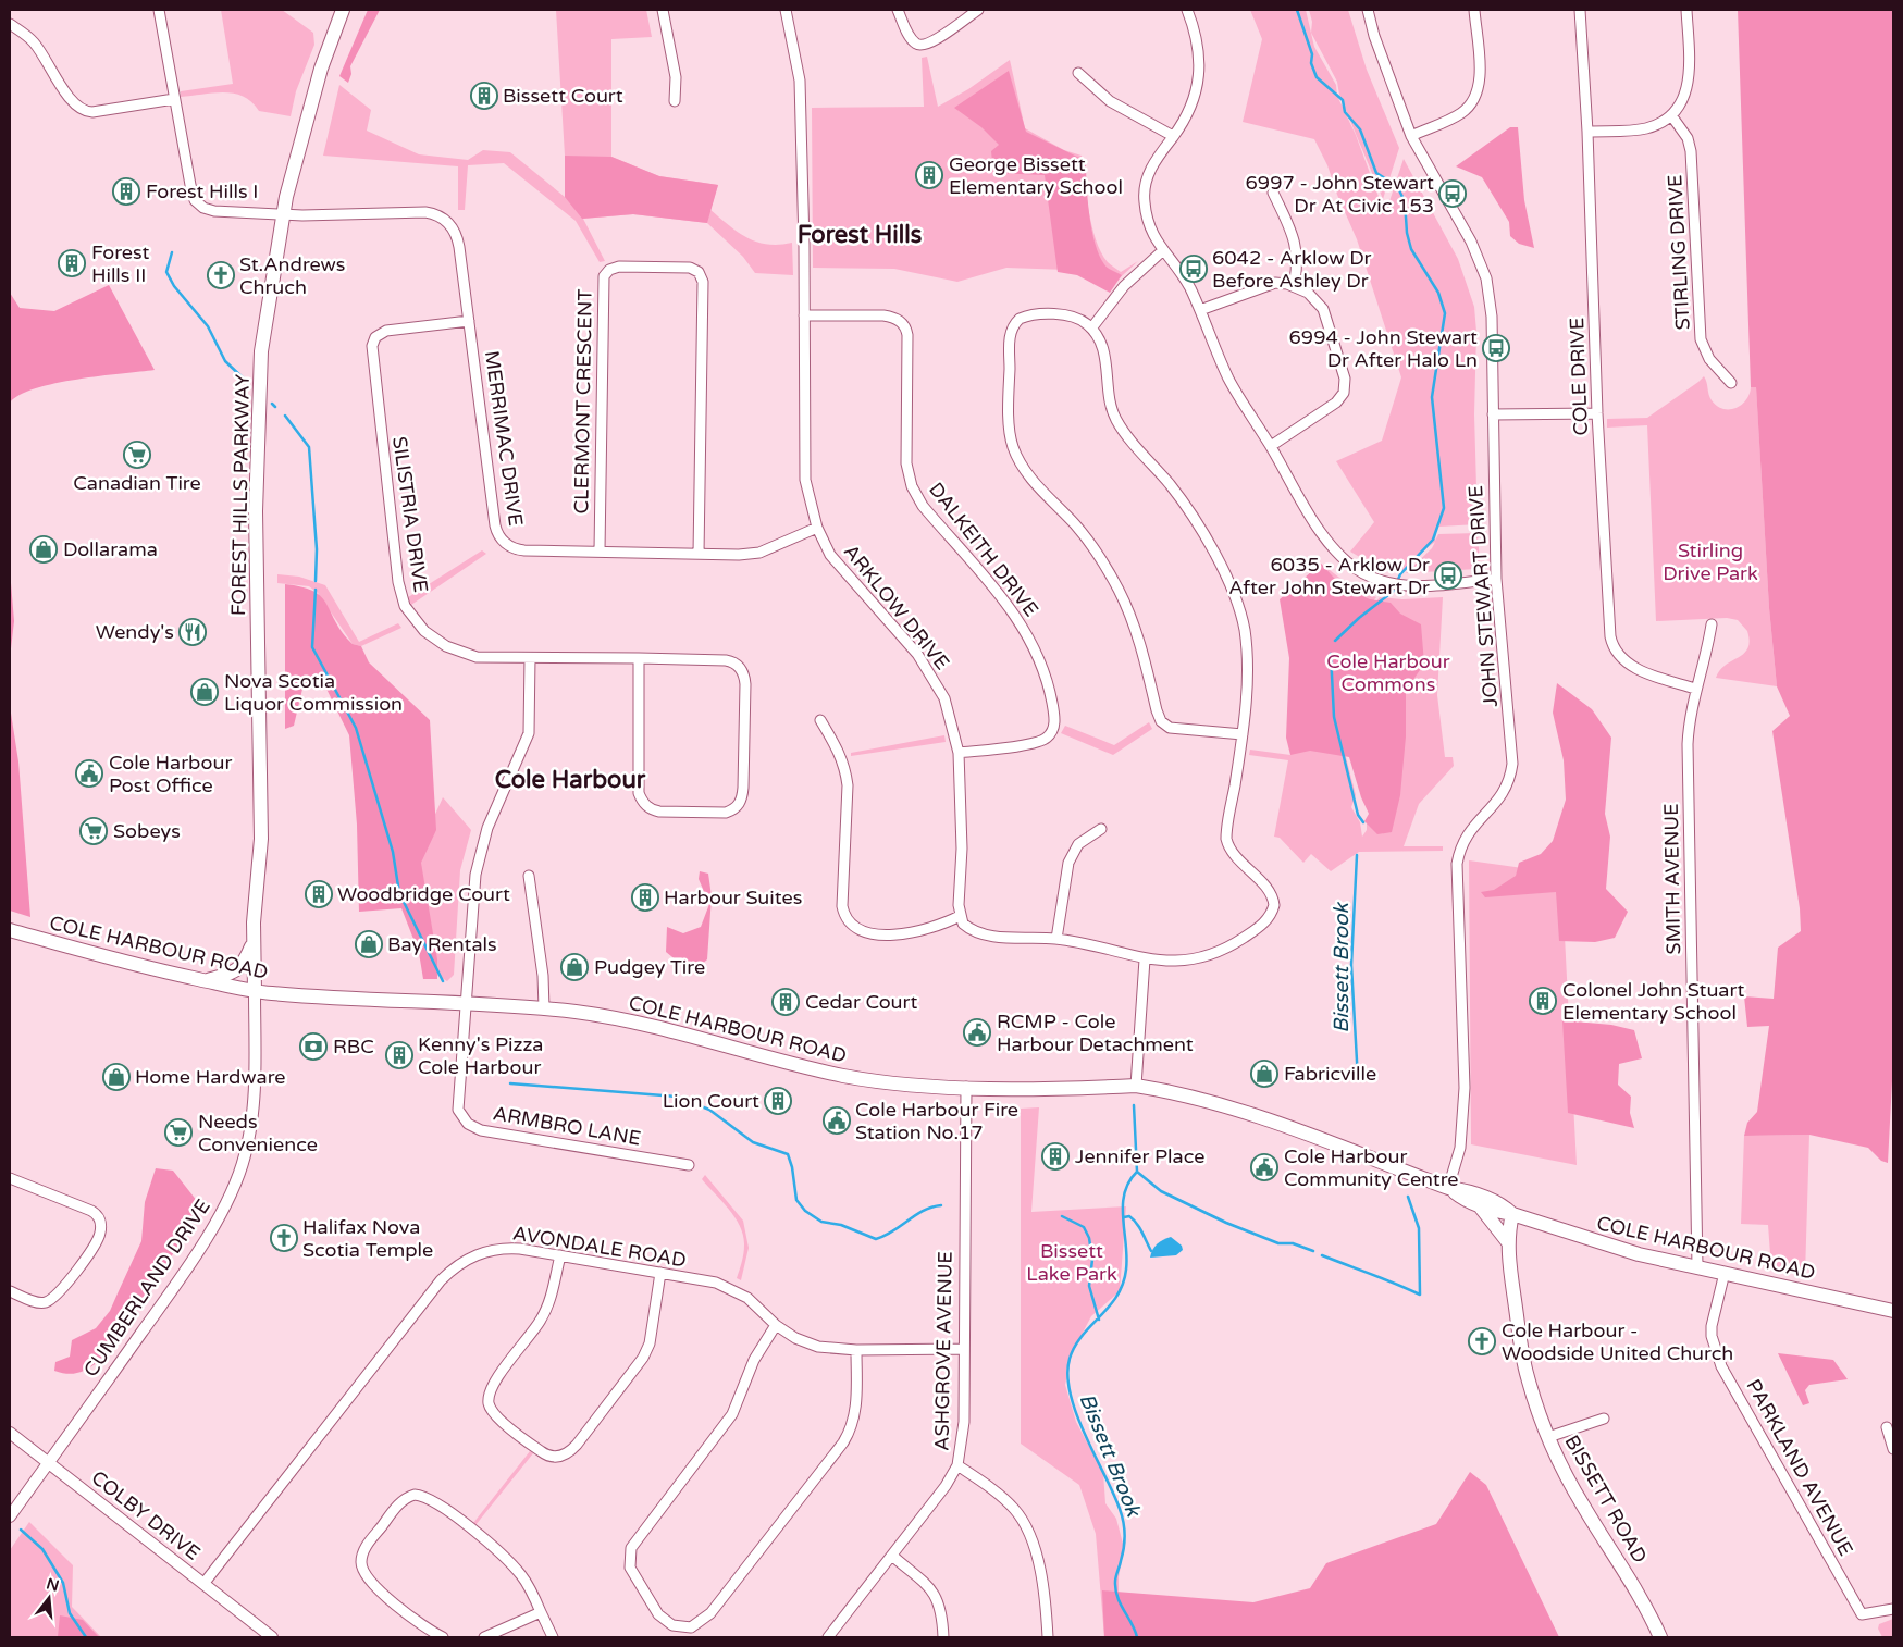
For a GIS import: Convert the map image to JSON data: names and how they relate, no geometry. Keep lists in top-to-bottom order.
{
  "streets": {
    "main road": ["FOREST HILLS PARKWAY", "COLE HARBOUR ROAD", "BISSETT ROAD"],
    "street": [
      "STIRLING DRIVE",
      "COLE DRIVE",
      "CLERMONT CRESCENT",
      "MERRIMAC DRIVE",
      "SILISTRIA DRIVE",
      "DALKEITH DRIVE",
      "JOHN STEWART DRIVE",
      "ARKLOW DRIVE",
      "SMITH AVENUE",
      "ARMBRO LANE",
      "AVONDALE ROAD",
      "CUMBERLAND DRIVE",
      "ASHGROVE AVENUE",
      "PARKLAND AVENUE",
      "COLBY DRIVE"
    ]
  },
  "crossings": [
    ["COLE DRIVE", "SMITH AVENUE"],
    ["CLERMONT CRESCENT", "MERRIMAC DRIVE"],
    ["MERRIMAC DRIVE", "FOREST HILLS PARKWAY"],
    ["MERRIMAC DRIVE", "SILISTRIA DRIVE"],
    ["MERRIMAC DRIVE", "ARKLOW DRIVE"],
    ["FOREST HILLS PARKWAY", "COLE HARBOUR ROAD"],
    ["FOREST HILLS PARKWAY", "CUMBERLAND DRIVE"],
    ["DALKEITH DRIVE", "ARKLOW DRIVE"],
    ["JOHN STEWART DRIVE", "COLE HARBOUR ROAD"],
    ["SMITH AVENUE", "COLE HARBOUR ROAD"],
    ["COLE HARBOUR ROAD", "ARMBRO LANE"],
    ["COLE HARBOUR ROAD", "CUMBERLAND DRIVE"],
    ["COLE HARBOUR ROAD", "ASHGROVE AVENUE"],
    ["COLE HARBOUR ROAD", "PARKLAND AVENUE"],
    ["COLE HARBOUR ROAD", "BISSETT ROAD"],
    ["AVONDALE ROAD", "ASHGROVE AVENUE"],
    ["AVONDALE ROAD", "COLBY DRIVE"],
    ["CUMBERLAND DRIVE", "COLBY DRIVE"]
  ],
  "districts": ["Forest Hills", "Cole Harbour"],
  "water": ["Bissett Brook"],
  "parks": ["Stirling Drive Park", "Cole Harbour Commons", "Bissett Lake Park"],
  "places": {
    "building": [
      "Bissett Court",
      "George Bissett Elementary School",
      "Forest Hills I",
      "Forest Hills II",
      "Woodbridge Court",
      "Harbour Suites",
      "Colonel John Stuart Elementary School",
      "Cedar Court",
      "Kenny's Pizza Cole Harbour",
      "Lion Court",
      "Jennifer Place"
    ],
    "bus stop": [
      "6997 - John Stewart Dr At Civic 153",
      "6042 - Arklow Dr Before Ashley Dr",
      "6994 - John Stewart Dr After Halo Ln",
      "6035 - Arklow Dr After John Stewart Dr"
    ],
    "church": ["St.Andrews Chruch", "Halifax Nova Scotia Temple", "Cole Harbour - Woodside United Church"],
    "supermarket": ["Canadian Tire", "Sobeys", "Needs Convenience"],
    "shop": [
      "Dollarama",
      "Nova Scotia Liquor Commission",
      "Bay Rentals",
      "Pudgey Tire",
      "Fabricville",
      "Home Hardware"
    ],
    "restaurant": ["Wendy's"],
    "public building": [
      "Cole Harbour Post Office",
      "RCMP - Cole Harbour Detachment",
      "Cole Harbour Fire Station No.17",
      "Cole Harbour Community Centre"
    ],
    "bank": ["RBC"]
  },
  "north": "top"
}
